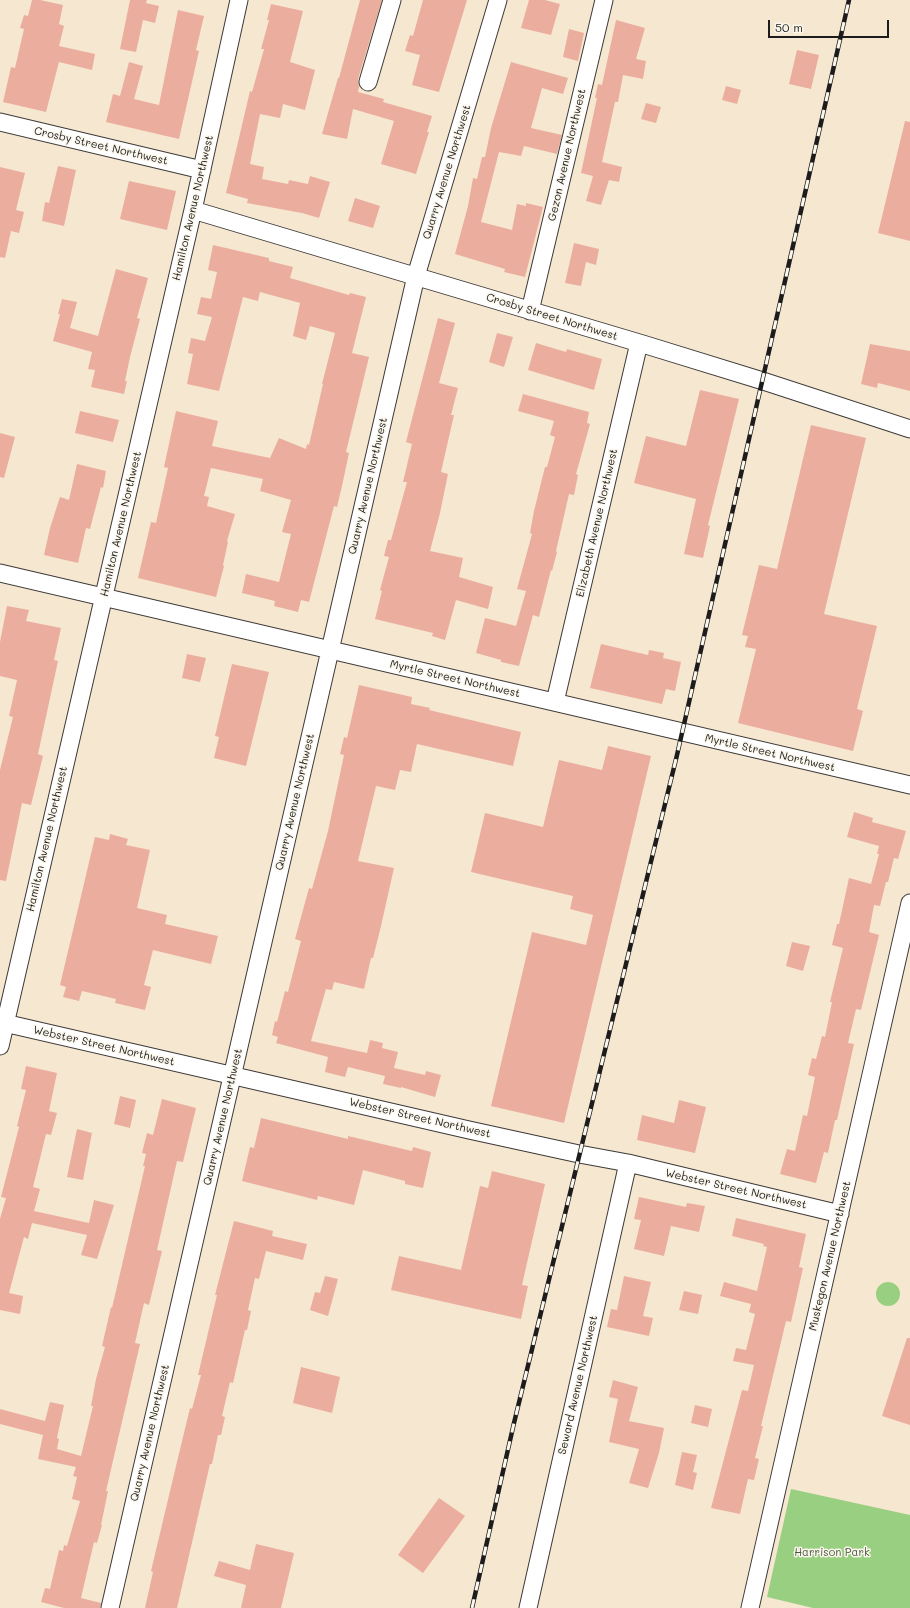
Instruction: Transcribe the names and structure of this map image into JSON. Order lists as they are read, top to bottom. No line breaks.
{"streets":{"street":["Crosby Street Northwest","Gezon Avenue Northwest","Quarry Avenue Northwest","Hamilton Avenue Northwest","Elizabeth Avenue Northwest","Myrtle Street Northwest","Webster Street Northwest","Muskegon Avenue Northwest","Seward Avenue Northwest"]},"crossings":[["Crosby Street Northwest","Gezon Avenue Northwest"],["Crosby Street Northwest","Quarry Avenue Northwest"],["Crosby Street Northwest","Hamilton Avenue Northwest"],["Crosby Street Northwest","Elizabeth Avenue Northwest"],["Quarry Avenue Northwest","Myrtle Street Northwest"],["Quarry Avenue Northwest","Webster Street Northwest"],["Hamilton Avenue Northwest","Myrtle Street Northwest"],["Hamilton Avenue Northwest","Webster Street Northwest"],["Elizabeth Avenue Northwest","Myrtle Street Northwest"],["Webster Street Northwest","Muskegon Avenue Northwest"],["Webster Street Northwest","Seward Avenue Northwest"]],"parks":["Harrison Park"],"scale_bar":"50 m"}
